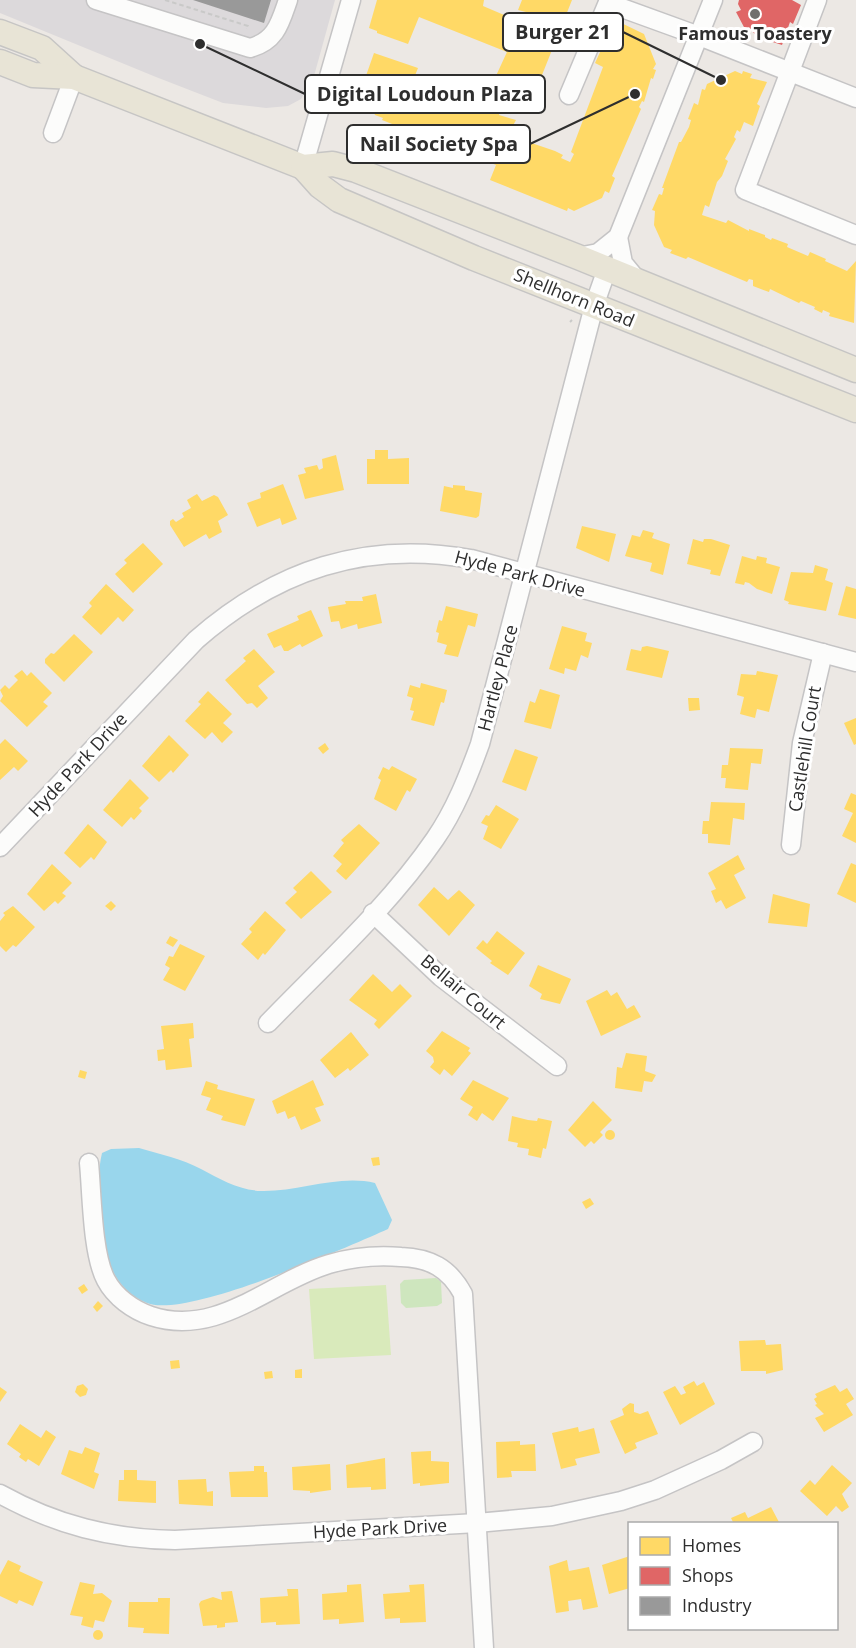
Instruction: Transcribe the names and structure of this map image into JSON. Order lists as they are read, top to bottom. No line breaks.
{"streets":{"main road":["Shellhorn Road"],"street":["Hyde Park Drive","Hartley Place","Castlehill Court","Bellair Court"]},"crossings":[["Shellhorn Road","Hartley Place"],["Hyde Park Drive","Hartley Place"],["Hyde Park Drive","Castlehill Court"],["Hartley Place","Bellair Court"]],"places":["Famous Toastery","Digital Loudoun Plaza","Burger 21","Nail Society Spa"],"legend":["Homes","Shops","Industry"]}
